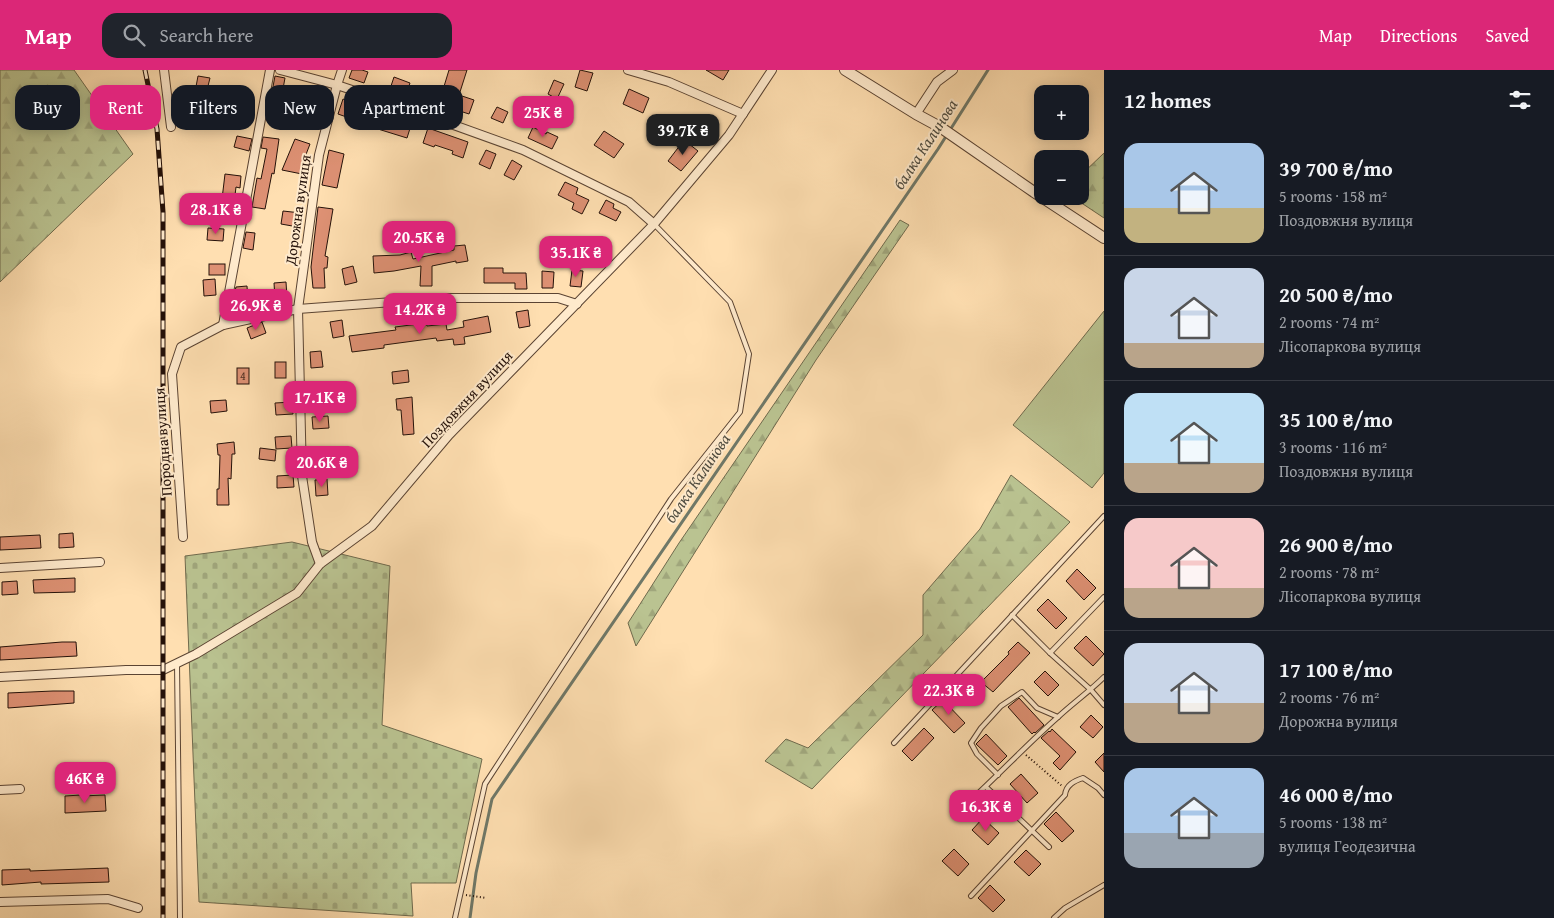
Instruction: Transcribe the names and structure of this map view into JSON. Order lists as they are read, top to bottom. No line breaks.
{"streets":{"street":["Дорожна вулиця","Поздовжня вулиця","Породна вулиця"]},"crossings":[["Дорожна вулиця","Поздовжня вулиця"]],"water":["балка Калинова"],"house_numbers":["4"],"page":{"header":"Map","search":"Search here","nav":["Map","Directions","Saved"],"heading":"12 homes","map_buttons":["+","−"],"chip":["Buy","Rent","Filters","New","Apartment"],"price":["25K ₴","39.7K ₴","28.1K ₴","20.5K ₴","35.1K ₴","26.9K ₴","14.2K ₴","17.1K ₴","20.6K ₴","22.3K ₴","46K ₴","16.3K ₴"],"list":[{"name":"39 700 ₴/mo","note":"5 rooms · 158 m² · Поздовжня вулиця"},{"name":"20 500 ₴/mo","note":"2 rooms · 74 m² · Лісопаркова вулиця"},{"name":"35 100 ₴/mo","note":"3 rooms · 116 m² · Поздовжня вулиця"},{"name":"26 900 ₴/mo","note":"2 rooms · 78 m² · Лісопаркова вулиця"},{"name":"17 100 ₴/mo","note":"2 rooms · 76 m² · Дорожна вулиця"},{"name":"46 000 ₴/mo","note":"5 rooms · 138 m² · вулиця Геодезична"}]}}
